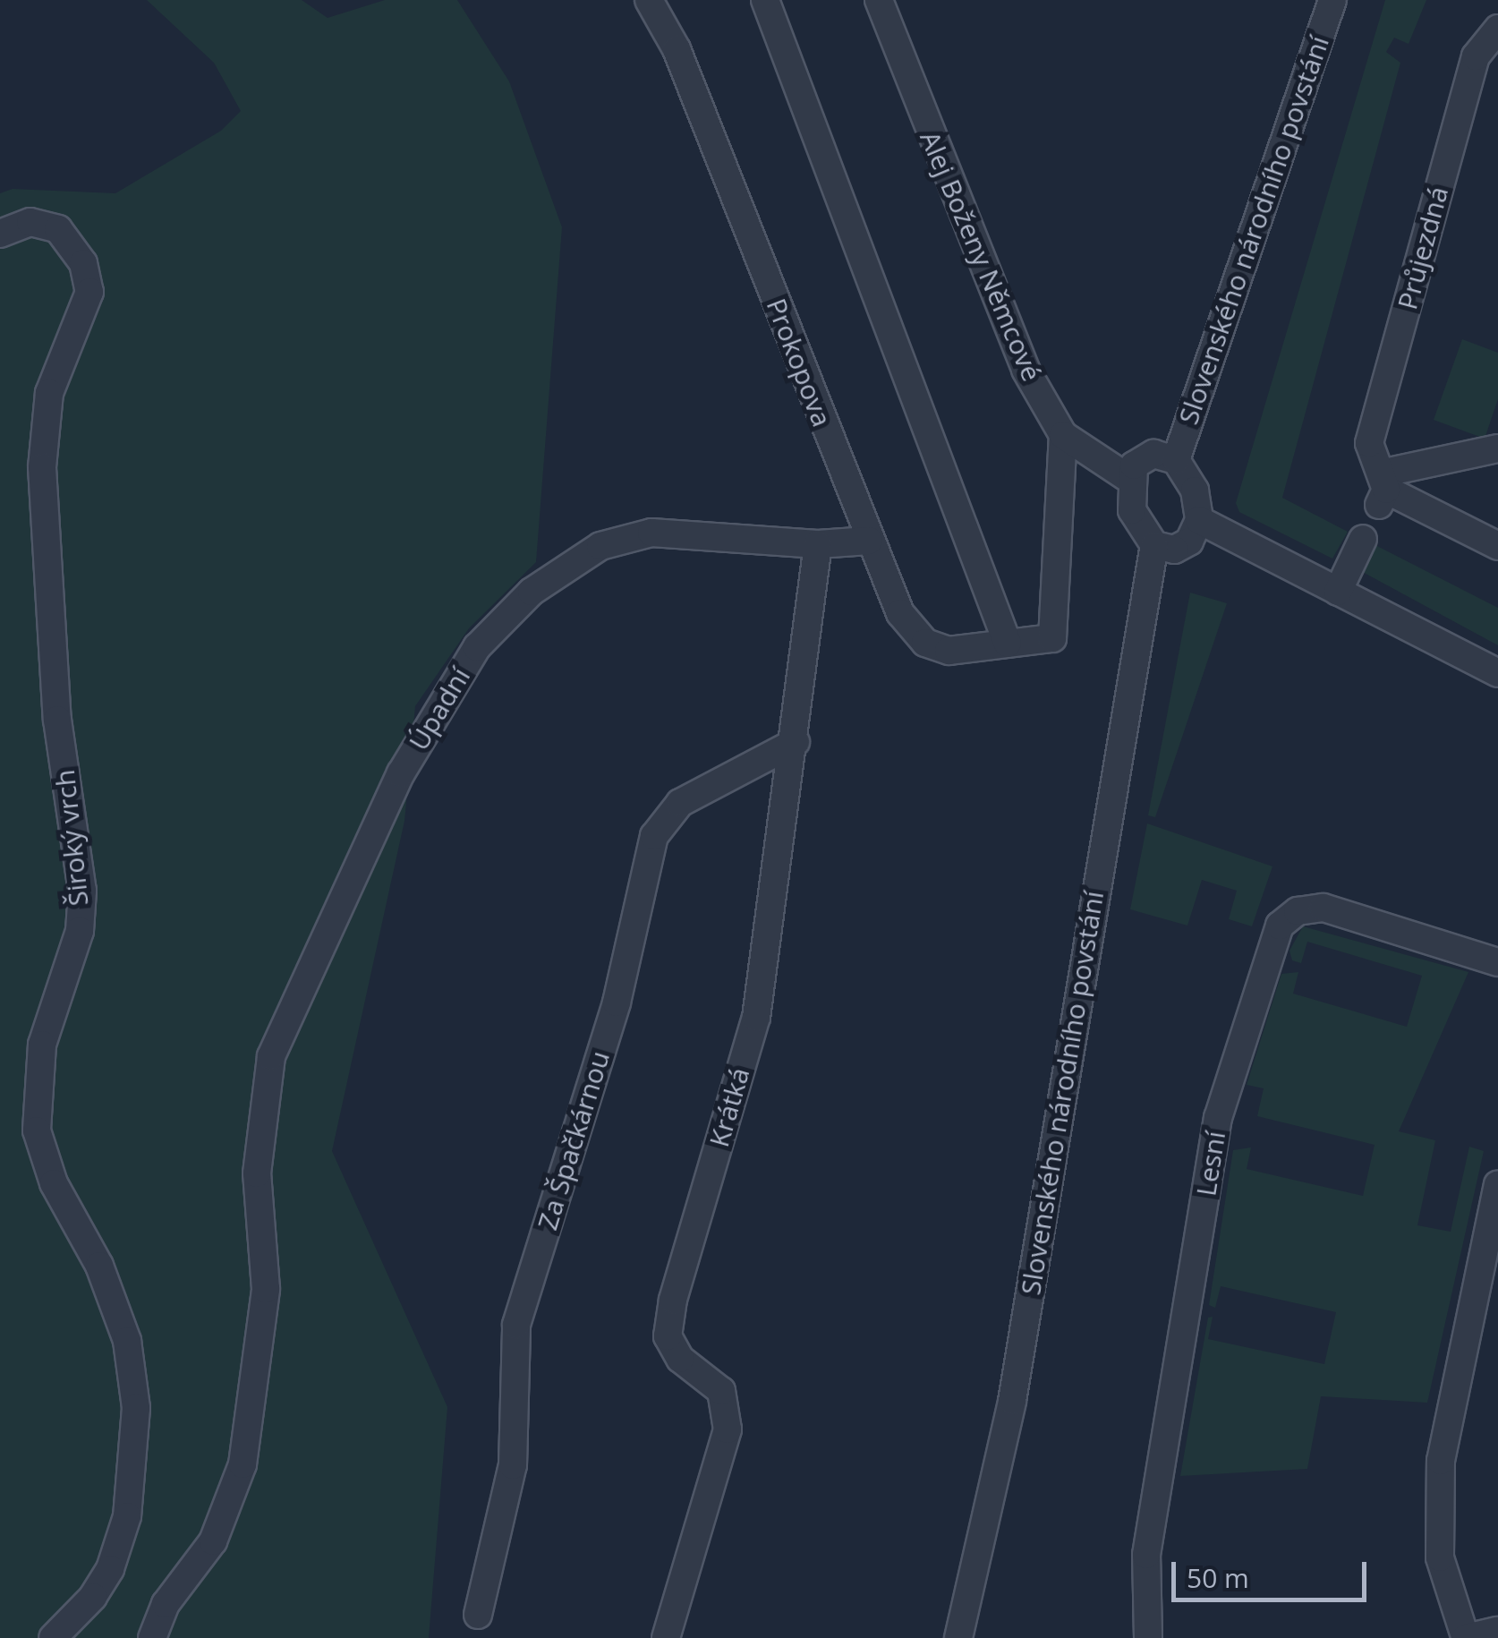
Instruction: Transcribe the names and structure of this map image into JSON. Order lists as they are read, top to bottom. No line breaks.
{"streets":{"street":["Slovenského národního povstání","Průjezdná","Alej Boženy Němcové","Prokopova","Úpadní","Široký vrch","Krátká","Za Špačkárnou","Lesní"]},"crossings":[["Slovenského národního povstání","Alej Boženy Němcové"],["Alej Boženy Němcové","Prokopova"],["Prokopova","Úpadní"],["Úpadní","Krátká"],["Krátká","Za Špačkárnou"]],"scale_bar":"50 m"}
